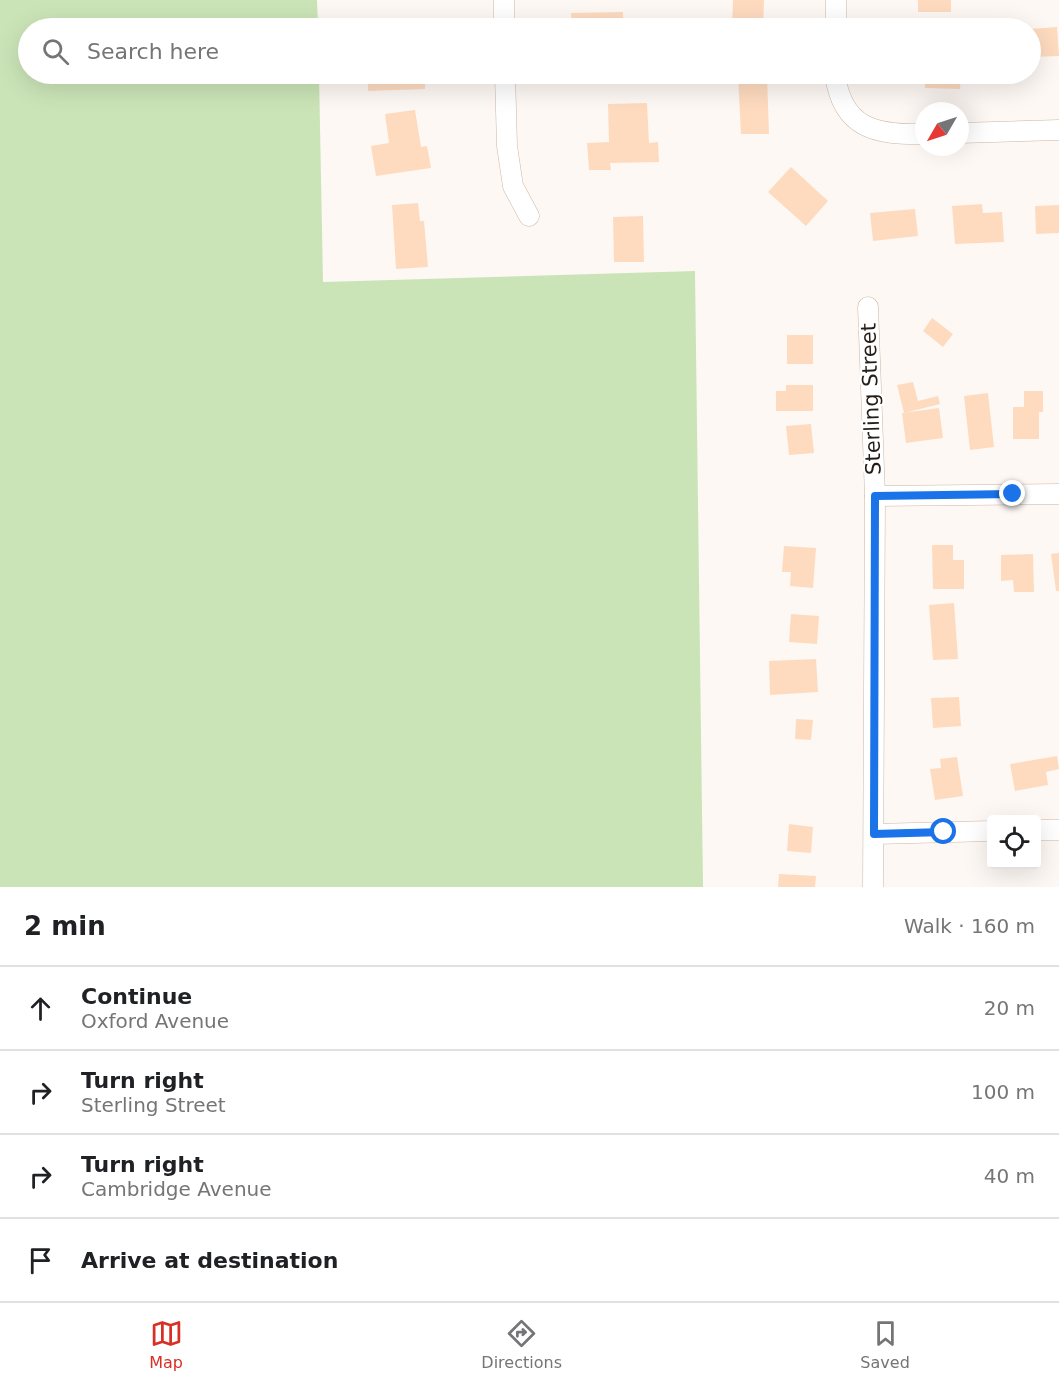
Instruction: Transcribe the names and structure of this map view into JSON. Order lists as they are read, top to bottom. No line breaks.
{"streets":{"street":["Sterling Street"]},"north":"bottom left","page":{"search":"Search here","heading":["2 min","Walk · 160 m"],"list":[["Continue","Oxford Avenue","20 m"],["Turn right","Sterling Street","100 m"],["Turn right","Cambridge Avenue","40 m"],"Arrive at destination"],"nav":["Map","Directions","Saved"]}}
